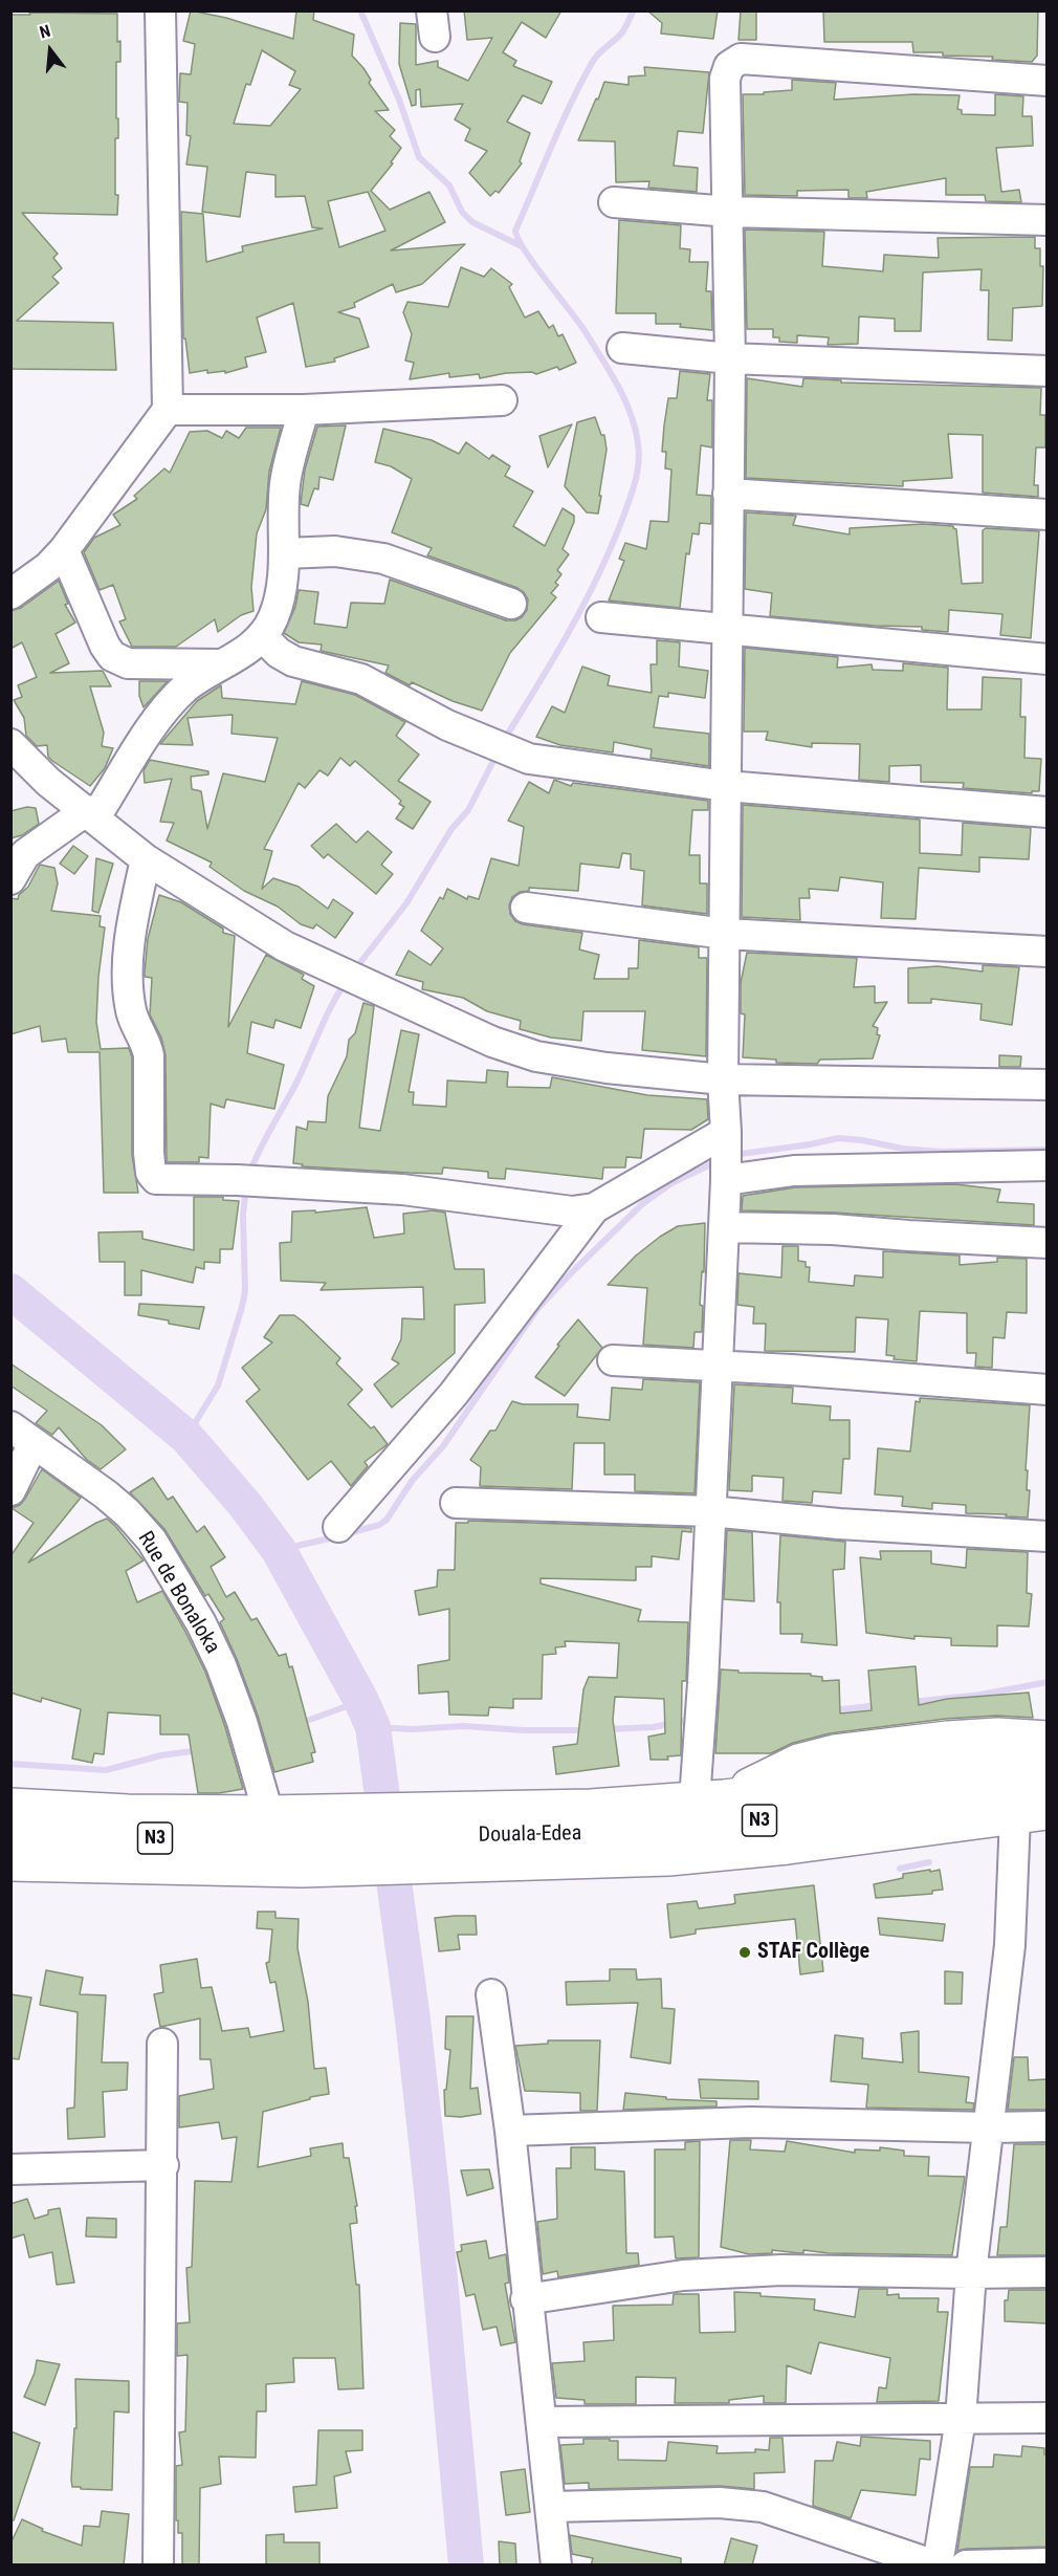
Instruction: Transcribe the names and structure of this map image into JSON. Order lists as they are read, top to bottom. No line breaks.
{"streets":{"main road":["N3","Douala-Edea"],"street":["Rue de Bonaloka"]},"crossings":[["Rue de Bonaloka","Douala-Edea"]],"places":["STAF Collège"],"north":"top"}
